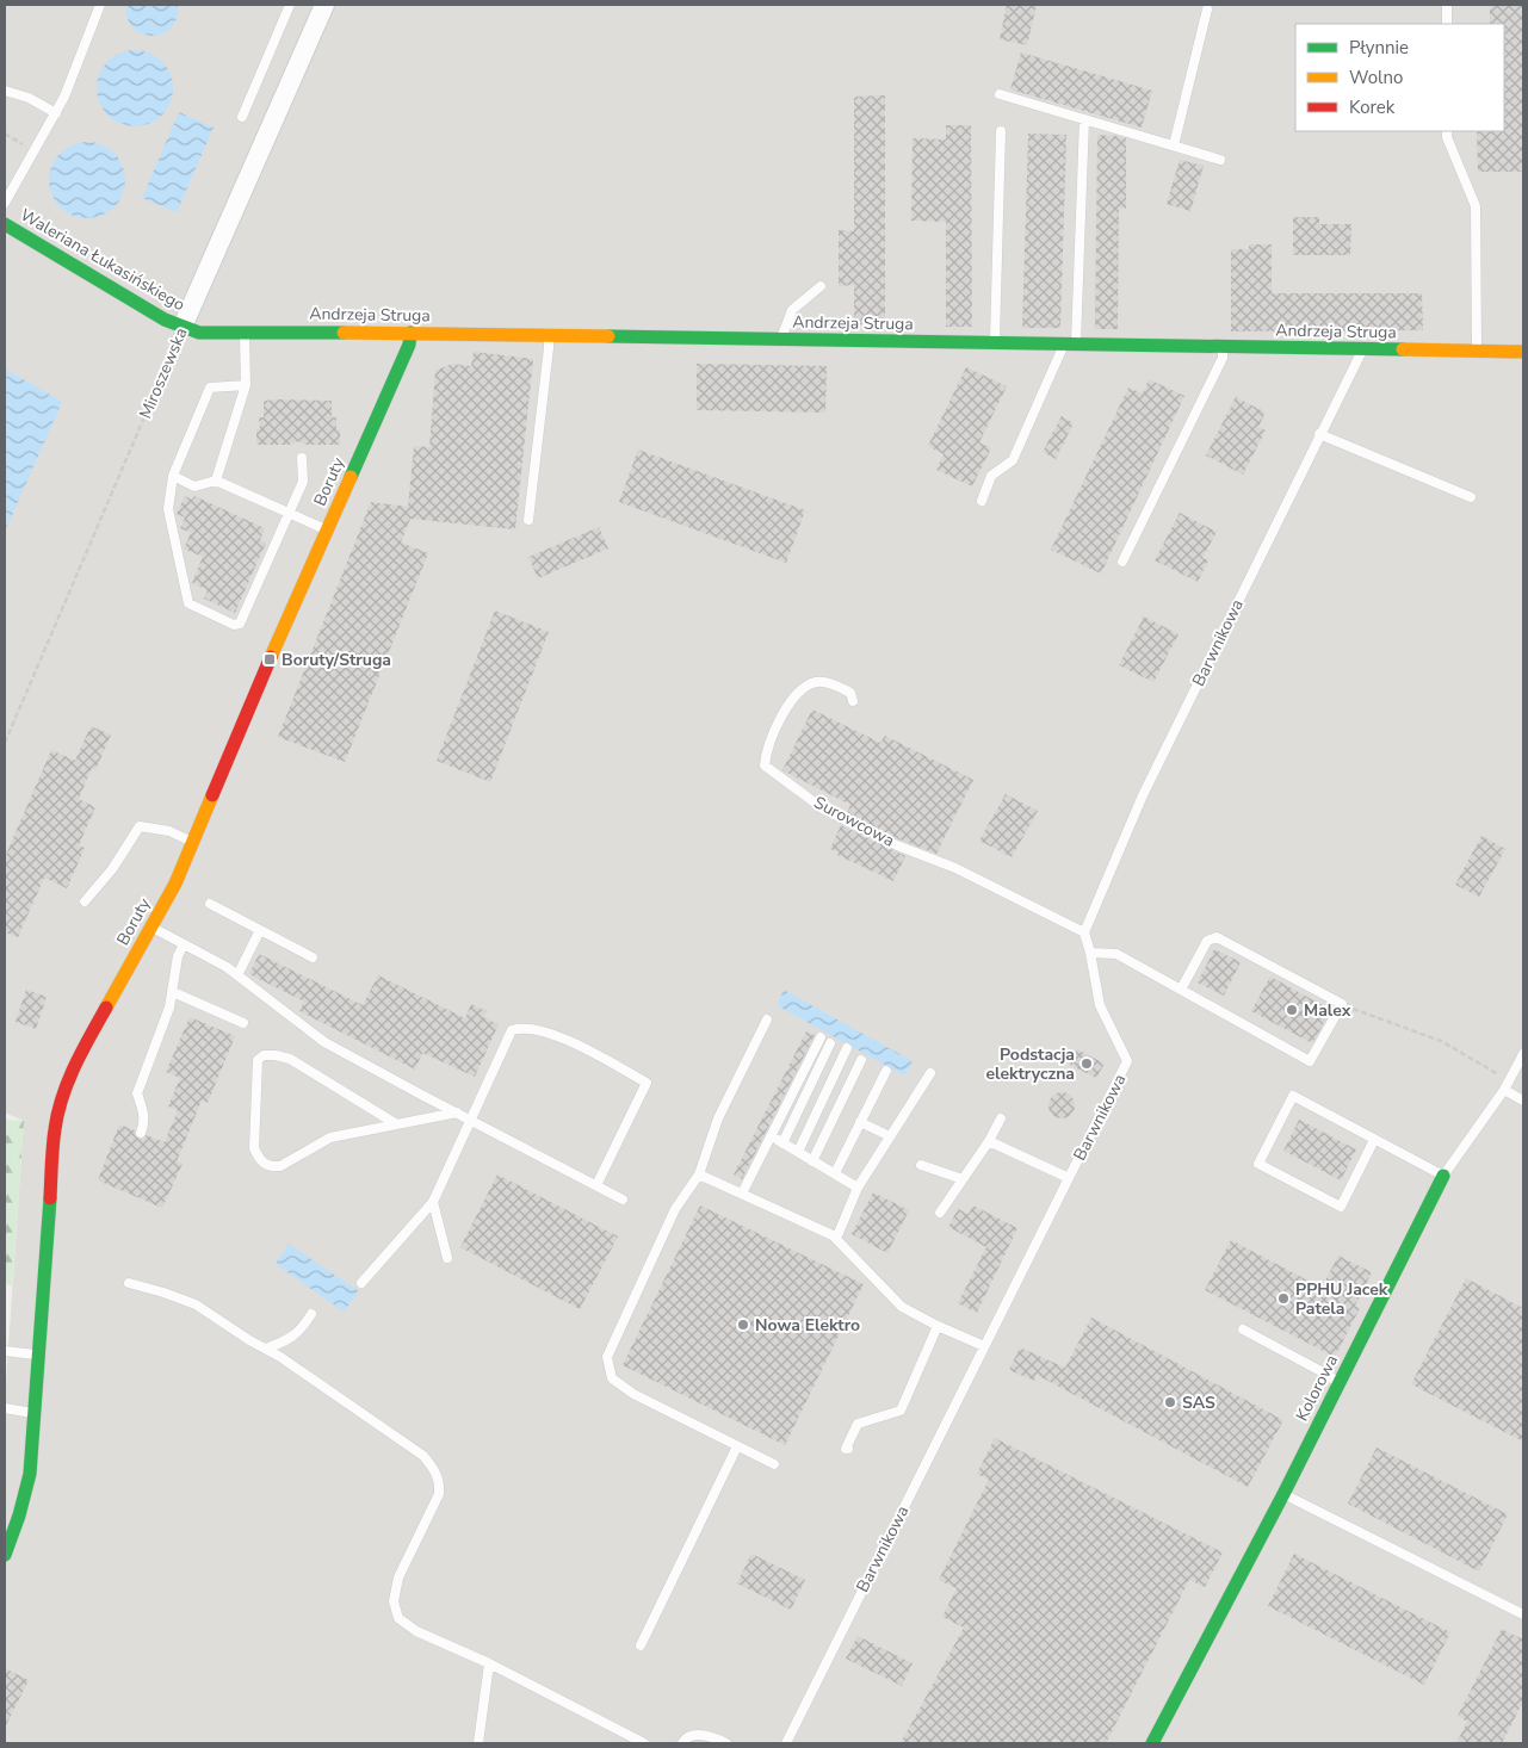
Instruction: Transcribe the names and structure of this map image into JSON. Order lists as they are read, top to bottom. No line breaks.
{"streets":{"street":["Waleriana Łukasińskiego","Andrzeja Struga","Miroszewska","Boruty","Kolorowa"],"lane":["Barwnikowa","Surowcowa"]},"crossings":[["Waleriana Łukasińskiego","Andrzeja Struga"],["Waleriana Łukasińskiego","Miroszewska"],["Andrzeja Struga","Miroszewska"],["Andrzeja Struga","Boruty"],["Andrzeja Struga","Barwnikowa"],["Barwnikowa","Surowcowa"]],"places":{"transit":["Boruty/Struga"],"other":["Malex","Podstacja elektryczna","PPHU Jacek Patela","Nowa Elektro","SAS"]},"legend":["Płynnie","Wolno","Korek"]}
